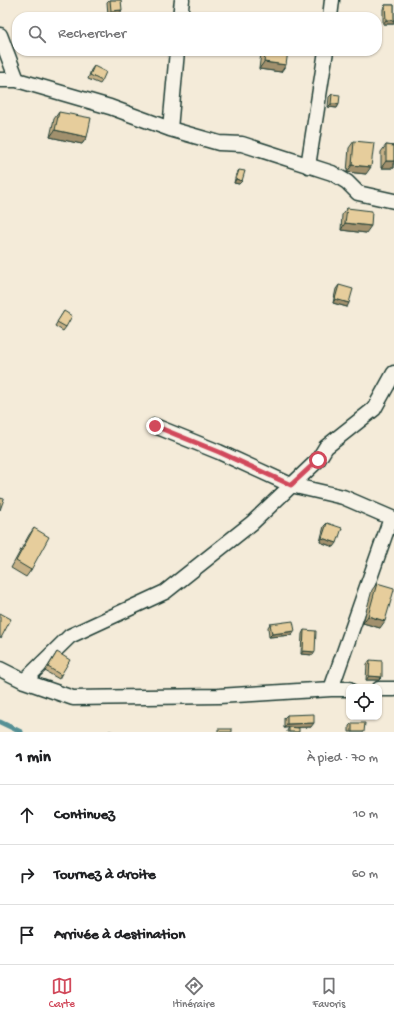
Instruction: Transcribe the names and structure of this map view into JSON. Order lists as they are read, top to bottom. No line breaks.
{"page":{"search":"Rechercher","heading":["1 min","À pied · 70 m"],"list":[["Continuez","10 m"],["Tournez à droite","60 m"],"Arrivée à destination"],"nav":["Carte","Itinéraire","Favoris"]}}
